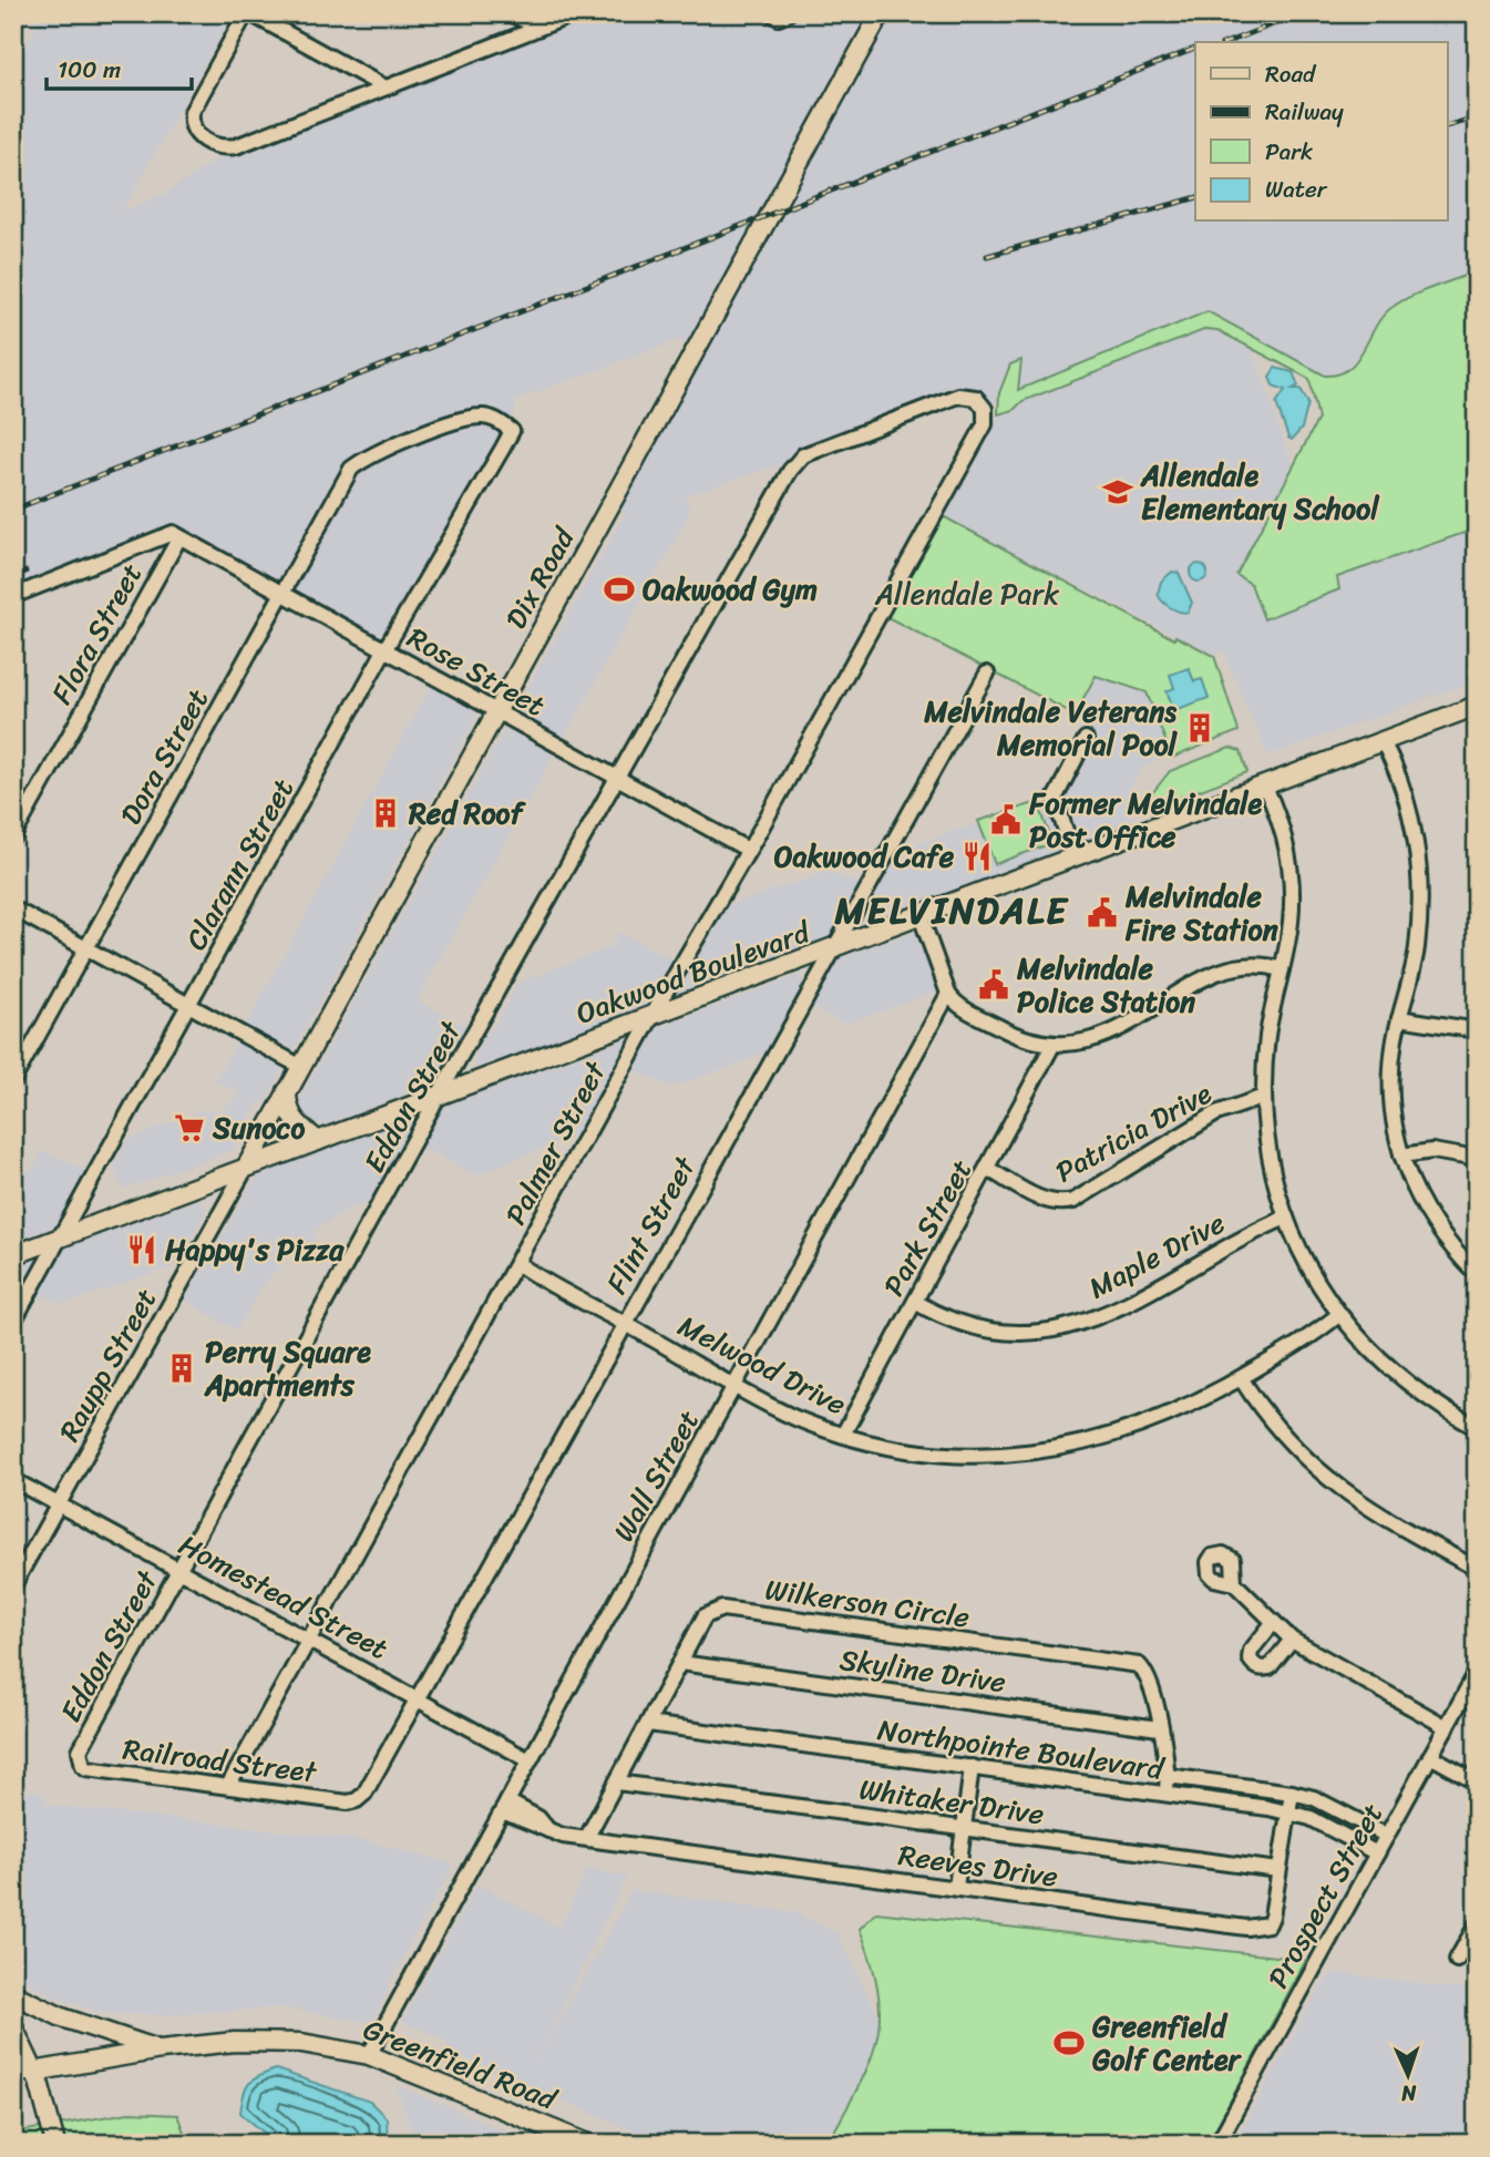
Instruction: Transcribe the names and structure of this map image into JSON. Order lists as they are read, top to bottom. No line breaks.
{"streets":{"main road":["Dix Road","Oakwood Boulevard","Greenfield Road"],"street":["Flora Street","Rose Street","Dora Street","Clarann Street","Eddon Street","Patricia Drive","Palmer Street","Flint Street","Park Street","Maple Drive","Raupp Street","Melwood Drive","Wall Street","Homestead Street","Wilkerson Circle","Skyline Drive","Northpointe Boulevard","Railroad Street","Whitaker Drive","Reeves Drive","Prospect Street"]},"crossings":[["Dix Road","Rose Street"],["Dix Road","Oakwood Boulevard"],["Dix Road","Raupp Street"],["Flora Street","Rose Street"],["Rose Street","Dora Street"],["Rose Street","Clarann Street"],["Rose Street","Eddon Street"],["Rose Street","Palmer Street"],["Dora Street","Clarann Street"],["Clarann Street","Oakwood Boulevard"],["Oakwood Boulevard","Eddon Street"],["Oakwood Boulevard","Palmer Street"],["Oakwood Boulevard","Flint Street"],["Oakwood Boulevard","Raupp Street"],["Eddon Street","Palmer Street"],["Eddon Street","Homestead Street"],["Eddon Street","Railroad Street"],["Patricia Drive","Park Street"],["Palmer Street","Melwood Drive"],["Palmer Street","Homestead Street"],["Palmer Street","Railroad Street"],["Flint Street","Melwood Drive"],["Flint Street","Homestead Street"],["Flint Street","Railroad Street"],["Park Street","Maple Drive"],["Park Street","Melwood Drive"],["Raupp Street","Homestead Street"],["Melwood Drive","Wall Street"],["Wall Street","Homestead Street"],["Wall Street","Reeves Drive"],["Wall Street","Greenfield Road"],["Wilkerson Circle","Skyline Drive"],["Wilkerson Circle","Northpointe Boulevard"],["Wilkerson Circle","Whitaker Drive"],["Wilkerson Circle","Reeves Drive"],["Northpointe Boulevard","Reeves Drive"],["Northpointe Boulevard","Prospect Street"],["Whitaker Drive","Reeves Drive"]],"districts":["MELVINDALE"],"parks":["Allendale Park"],"places":{"school or university":["Allendale Elementary School"],"sports":["Oakwood Gym","Greenfield Golf Center"],"building":["Melvindale Veterans Memorial Pool","Red Roof","Perry Square Apartments"],"public building":["Former Melvindale Post Office","Melvindale Fire Station","Melvindale Police Station"],"restaurant":["Oakwood Cafe","Happy's Pizza"],"supermarket":["Sunoco"]},"legend":["Road","Railway","Park","Water"],"scale_bar":"100 m","north":"bottom"}
